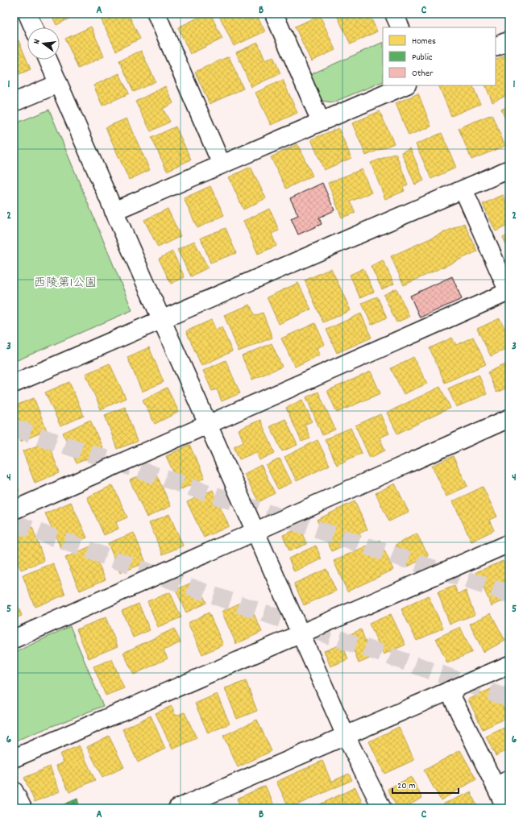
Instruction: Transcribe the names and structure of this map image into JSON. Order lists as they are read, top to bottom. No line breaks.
{"parks":["西陵第1公園"],"legend":["Homes","Public","Other"],"scale_bar":"20 m","north":"left","grid":{"columns":["A","B","C"],"rows":["1","2","3","4","5","6"]}}
